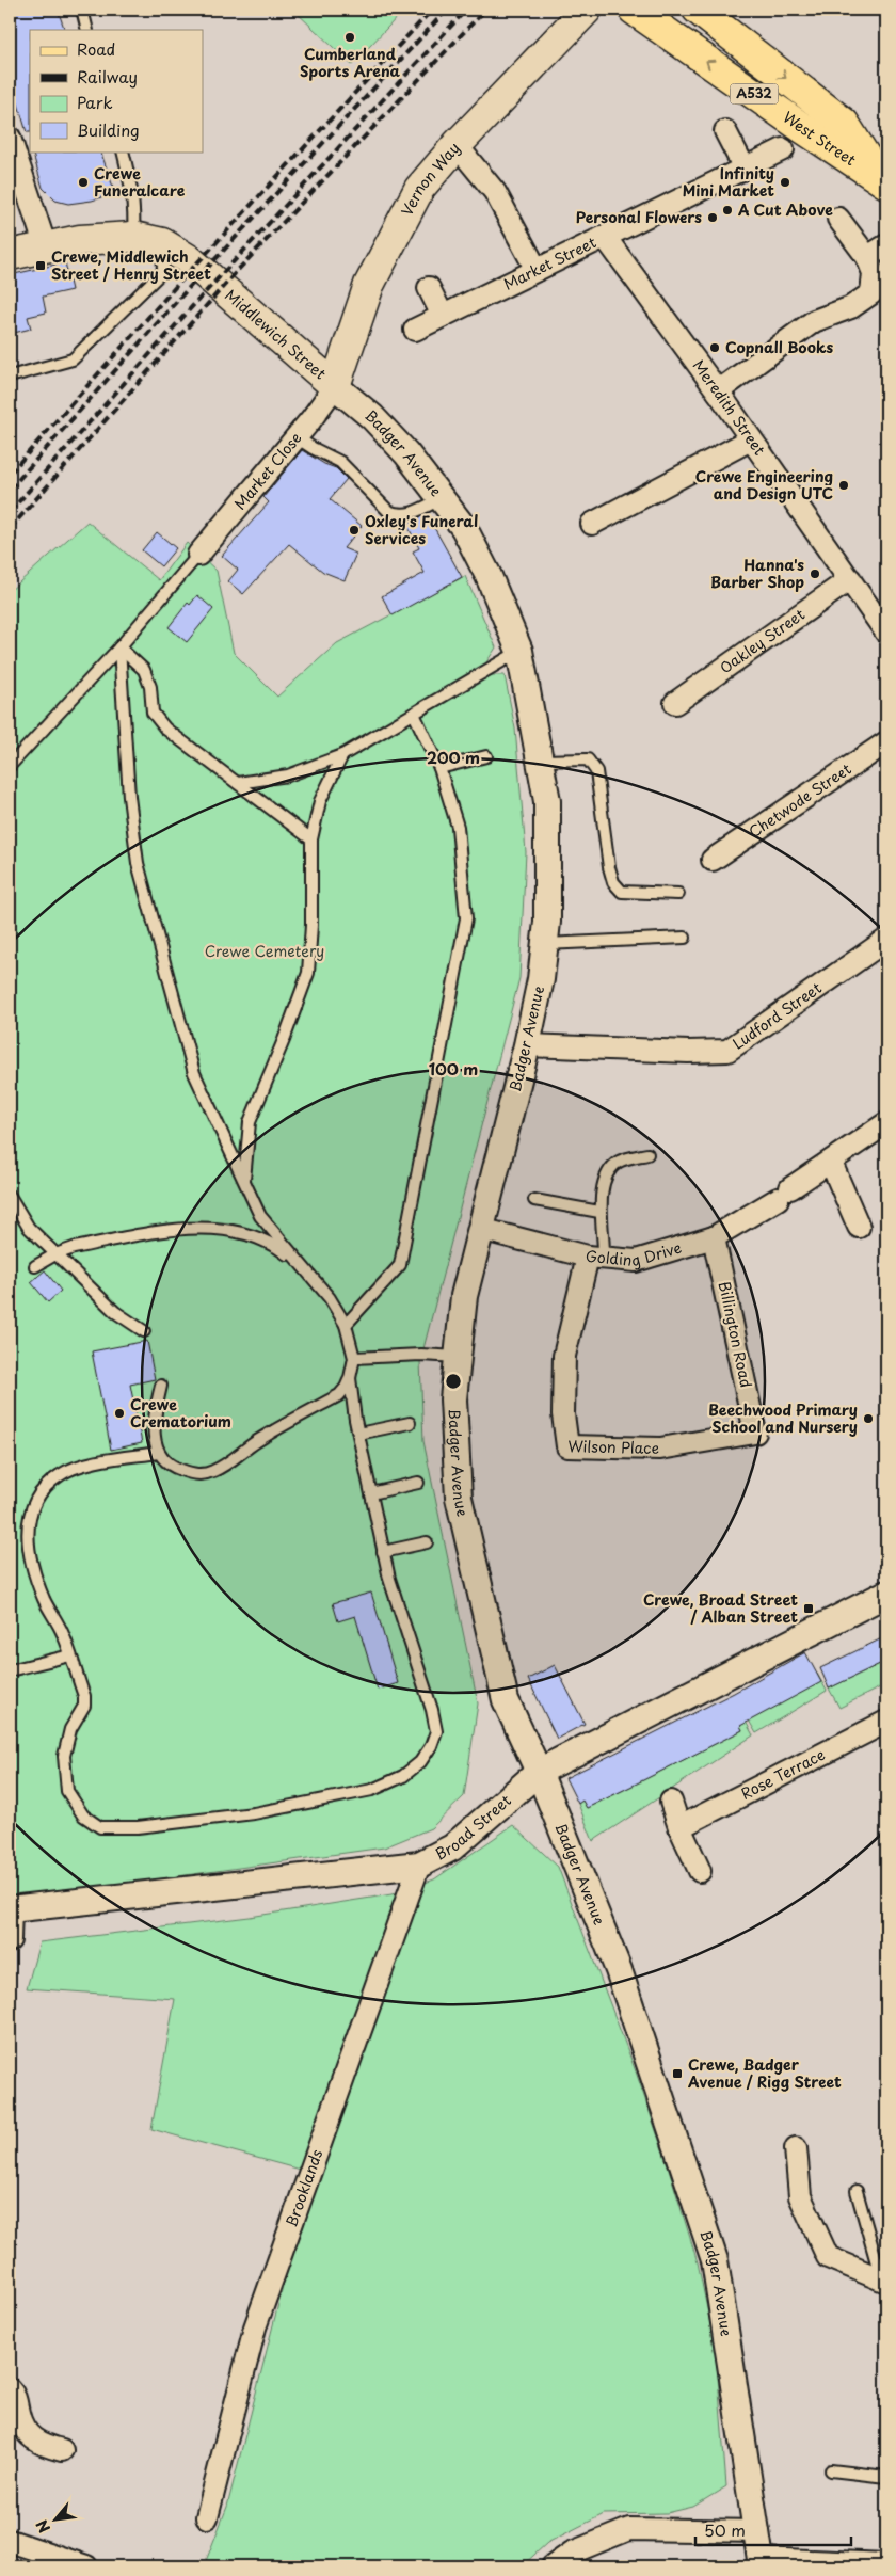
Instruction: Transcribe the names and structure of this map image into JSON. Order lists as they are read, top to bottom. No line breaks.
{"streets":{"main road":["A532","West Street","Vernon Way","Middlewich Street"],"street":["Market Street","Meredith Street","Badger Avenue","Market Close","Oakley Street","Chetwode Street","Ludford Street","Golding Drive","Billington Road","Wilson Place","Rose Terrace","Broad Street","Brooklands"]},"crossings":[["Vernon Way","Middlewich Street"],["Vernon Way","Badger Avenue"],["Vernon Way","Market Close"],["Market Street","Meredith Street"],["Middlewich Street","Badger Avenue"],["Middlewich Street","Market Close"],["Meredith Street","Oakley Street"],["Badger Avenue","Market Close"],["Badger Avenue","Ludford Street"],["Badger Avenue","Golding Drive"],["Badger Avenue","Broad Street"],["Golding Drive","Billington Road"],["Golding Drive","Wilson Place"],["Billington Road","Wilson Place"],["Broad Street","Brooklands"]],"parks":["Crewe Cemetery"],"places":{"other":["Cumberland Sports Arena","Crewe Funeralcare","Infinity Mini Market","A Cut Above","Personal Flowers","Copnall Books","Crewe Engineering and Design UTC","Oxley's Funeral Services","Hanna's Barber Shop","Crewe Crematorium","Beechwood Primary School and Nursery"],"transit":["Crewe, Middlewich Street / Henry Street","Crewe, Broad Street / Alban Street","Crewe, Badger Avenue / Rigg Street"]},"legend":["Road","Railway","Park","Building"],"scale_bar":"50 m","north":"bottom left","rings":["200 m","100 m"]}
